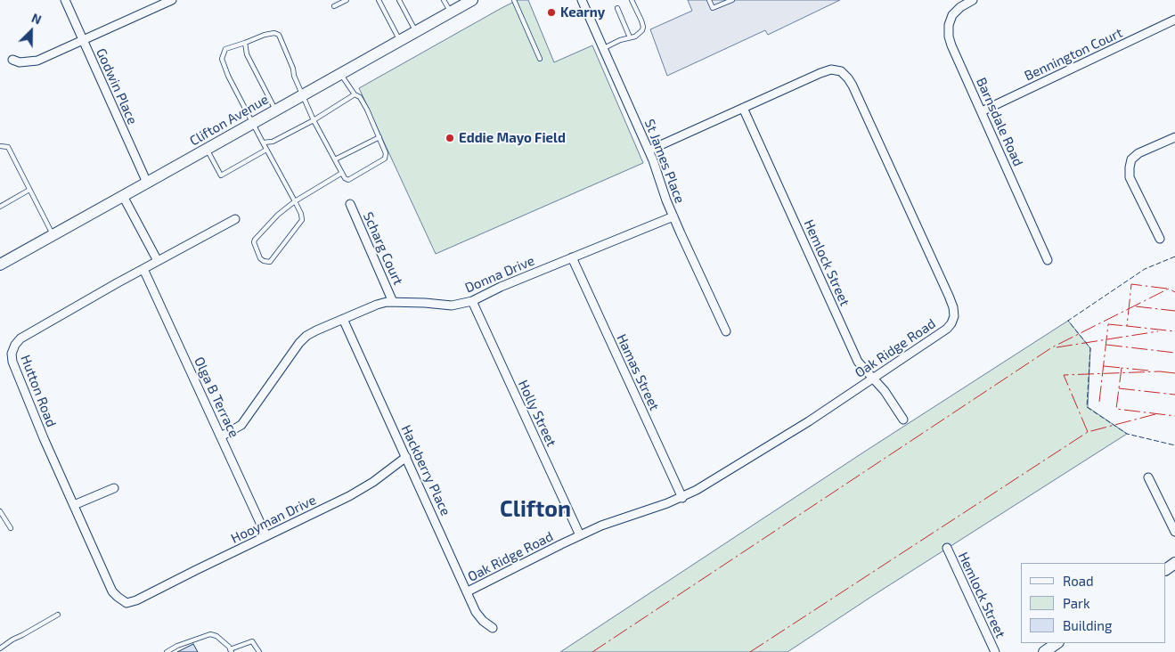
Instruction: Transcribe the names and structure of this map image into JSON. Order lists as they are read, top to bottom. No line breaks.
{"streets":{"main road":["Clifton Avenue"],"street":["Bennington Court","Godwin Place","Barnsdale Road","St James Place","Scharg Court","Hemlock Street","Donna Drive","Oak Ridge Road","Hamas Street","Hutton Road","Olga B Terrace","Holly Street","Hackberry Place","Hooyman Drive"]},"crossings":[["Bennington Court","Barnsdale Road"],["Godwin Place","Clifton Avenue"],["St James Place","Donna Drive"],["St James Place","Oak Ridge Road"],["Scharg Court","Donna Drive"],["Hemlock Street","Oak Ridge Road"],["Donna Drive","Hamas Street"],["Donna Drive","Olga B Terrace"],["Donna Drive","Holly Street"],["Donna Drive","Hackberry Place"],["Oak Ridge Road","Hamas Street"],["Oak Ridge Road","Holly Street"],["Oak Ridge Road","Hackberry Place"],["Hutton Road","Olga B Terrace"],["Hutton Road","Hooyman Drive"],["Olga B Terrace","Hooyman Drive"],["Hackberry Place","Hooyman Drive"]],"districts":["Clifton"],"places":["Kearny","Eddie Mayo Field"],"legend":["Road","Park","Building"],"north":"top right"}
